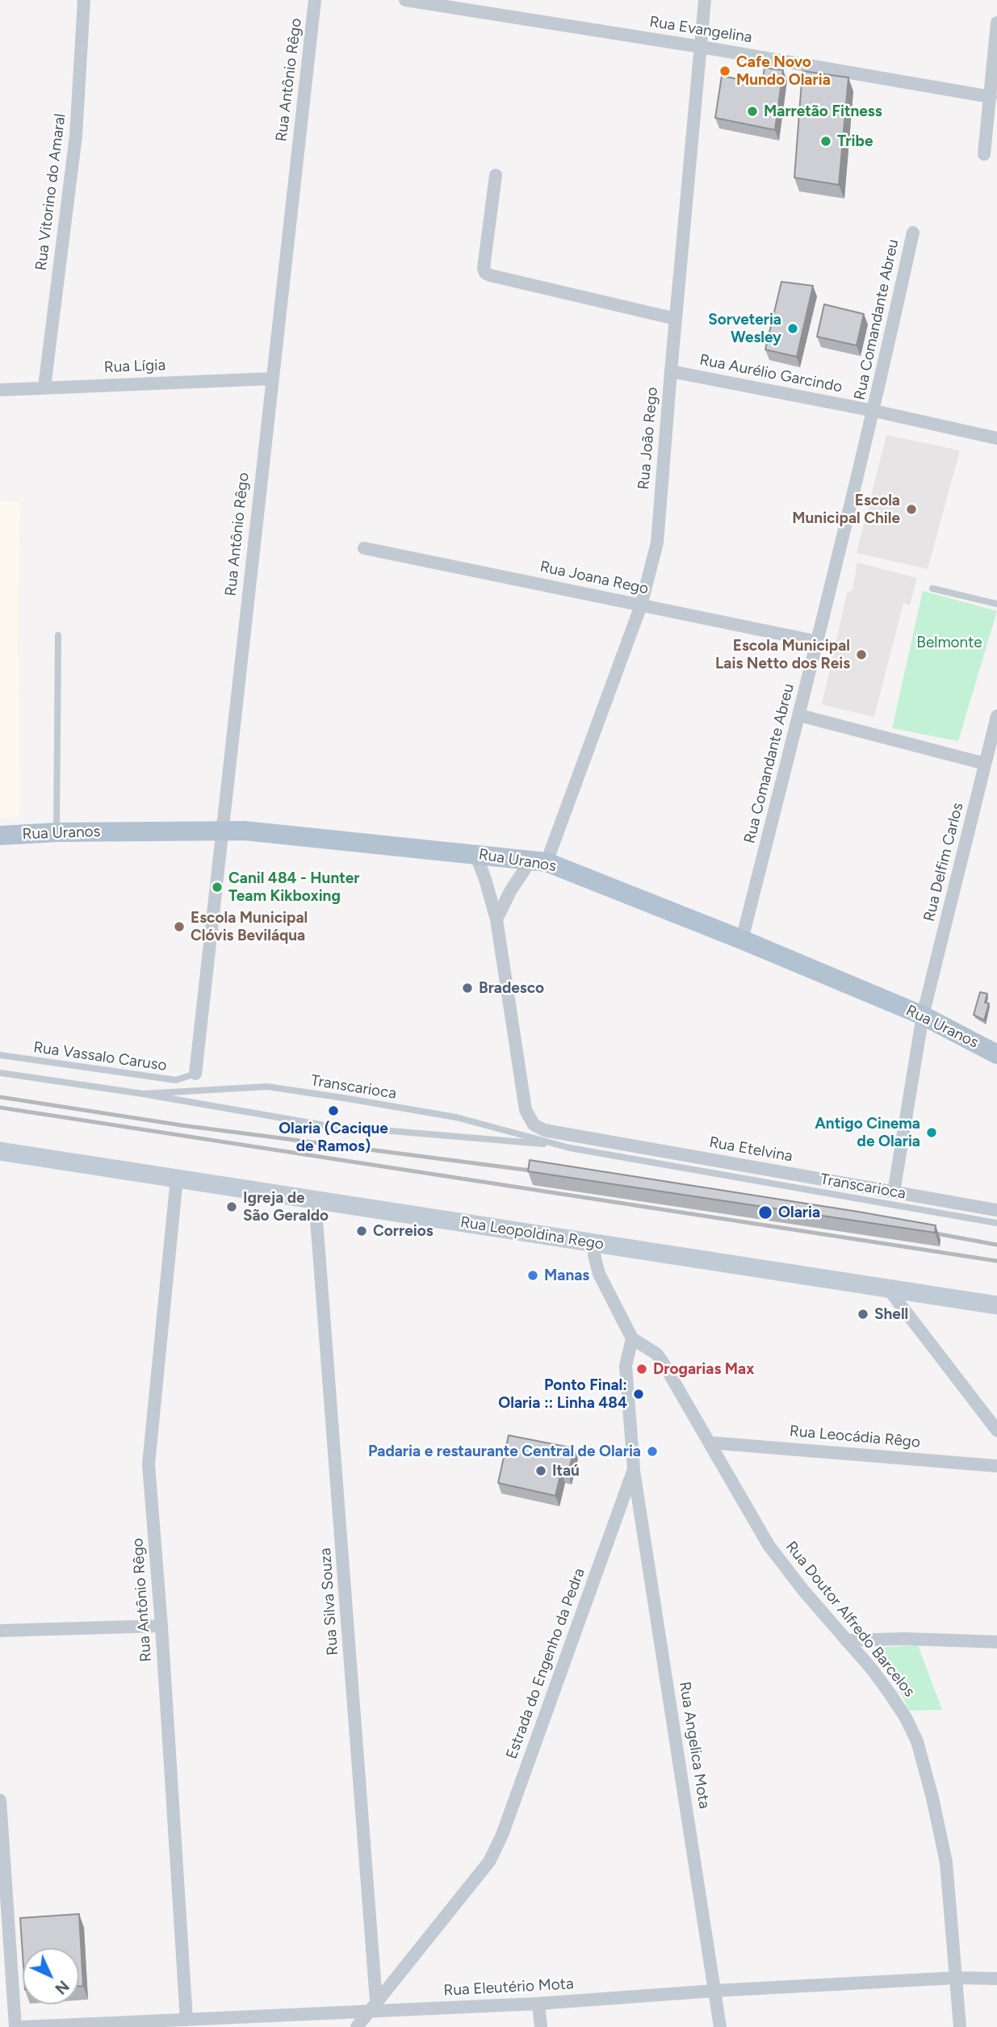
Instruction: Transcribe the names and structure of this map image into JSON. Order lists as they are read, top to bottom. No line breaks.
{"streets":{"main road":["Rua Uranos","Rua Leopoldina Rego"],"street":["Rua Evangelina","Rua Antônio Rêgo","Rua Vitorino do Amaral","Rua Comandante Abreu","Rua Lígia","Rua Aurélio Garcindo","Rua João Rego","Rua Joana Rego","Rua Delfim Carlos","Rua Etelvina","Rua Leocádia Rêgo","Rua Silva Souza","Rua Doutor Alfredo Barcelos","Estrada do Engenho da Pedra","Rua Angelica Mota","Rua Eleutério Mota"],"lane":["Rua Vassalo Caruso","Transcarioca"]},"crossings":[["Rua Evangelina","Rua João Rego"],["Rua Antônio Rêgo","Rua Lígia"],["Rua Antônio Rêgo","Rua Uranos"],["Rua Antônio Rêgo","Rua Vassalo Caruso"],["Rua Antônio Rêgo","Rua Leopoldina Rego"],["Rua Antônio Rêgo","Rua Eleutério Mota"],["Rua Vitorino do Amaral","Rua Lígia"],["Rua Comandante Abreu","Rua Aurélio Garcindo"],["Rua Comandante Abreu","Rua Joana Rego"],["Rua Comandante Abreu","Rua Uranos"],["Rua Aurélio Garcindo","Rua João Rego"],["Rua João Rego","Rua Joana Rego"],["Rua João Rego","Rua Uranos"],["Rua Uranos","Rua Delfim Carlos"],["Rua Delfim Carlos","Rua Etelvina"],["Rua Leopoldina Rego","Rua Silva Souza"],["Rua Leocádia Rêgo","Rua Doutor Alfredo Barcelos"],["Rua Silva Souza","Estrada do Engenho da Pedra"],["Rua Silva Souza","Rua Eleutério Mota"],["Rua Doutor Alfredo Barcelos","Estrada do Engenho da Pedra"],["Rua Doutor Alfredo Barcelos","Rua Eleutério Mota"],["Estrada do Engenho da Pedra","Rua Angelica Mota"],["Estrada do Engenho da Pedra","Rua Eleutério Mota"],["Rua Angelica Mota","Rua Eleutério Mota"]],"parks":["Belmonte"],"places":["Cafe Novo Mundo Olaria","Marretão Fitness","Tribe","Sorveteria Wesley","Escola Municipal Chile","Escola Municipal Lais Netto dos Reis","Canil 484 - Hunter Team Kikboxing","Escola Municipal Clóvis Beviláqua","Bradesco","Olaria (Cacique de Ramos)","Antigo Cinema de Olaria","Igreja de São Geraldo","Olaria","Correios","Manas","Shell","Drogarias Max","Ponto Final: Olaria :: Linha 484","Padaria e restaurante Central de Olaria","Itaú"],"north":"bottom right"}
